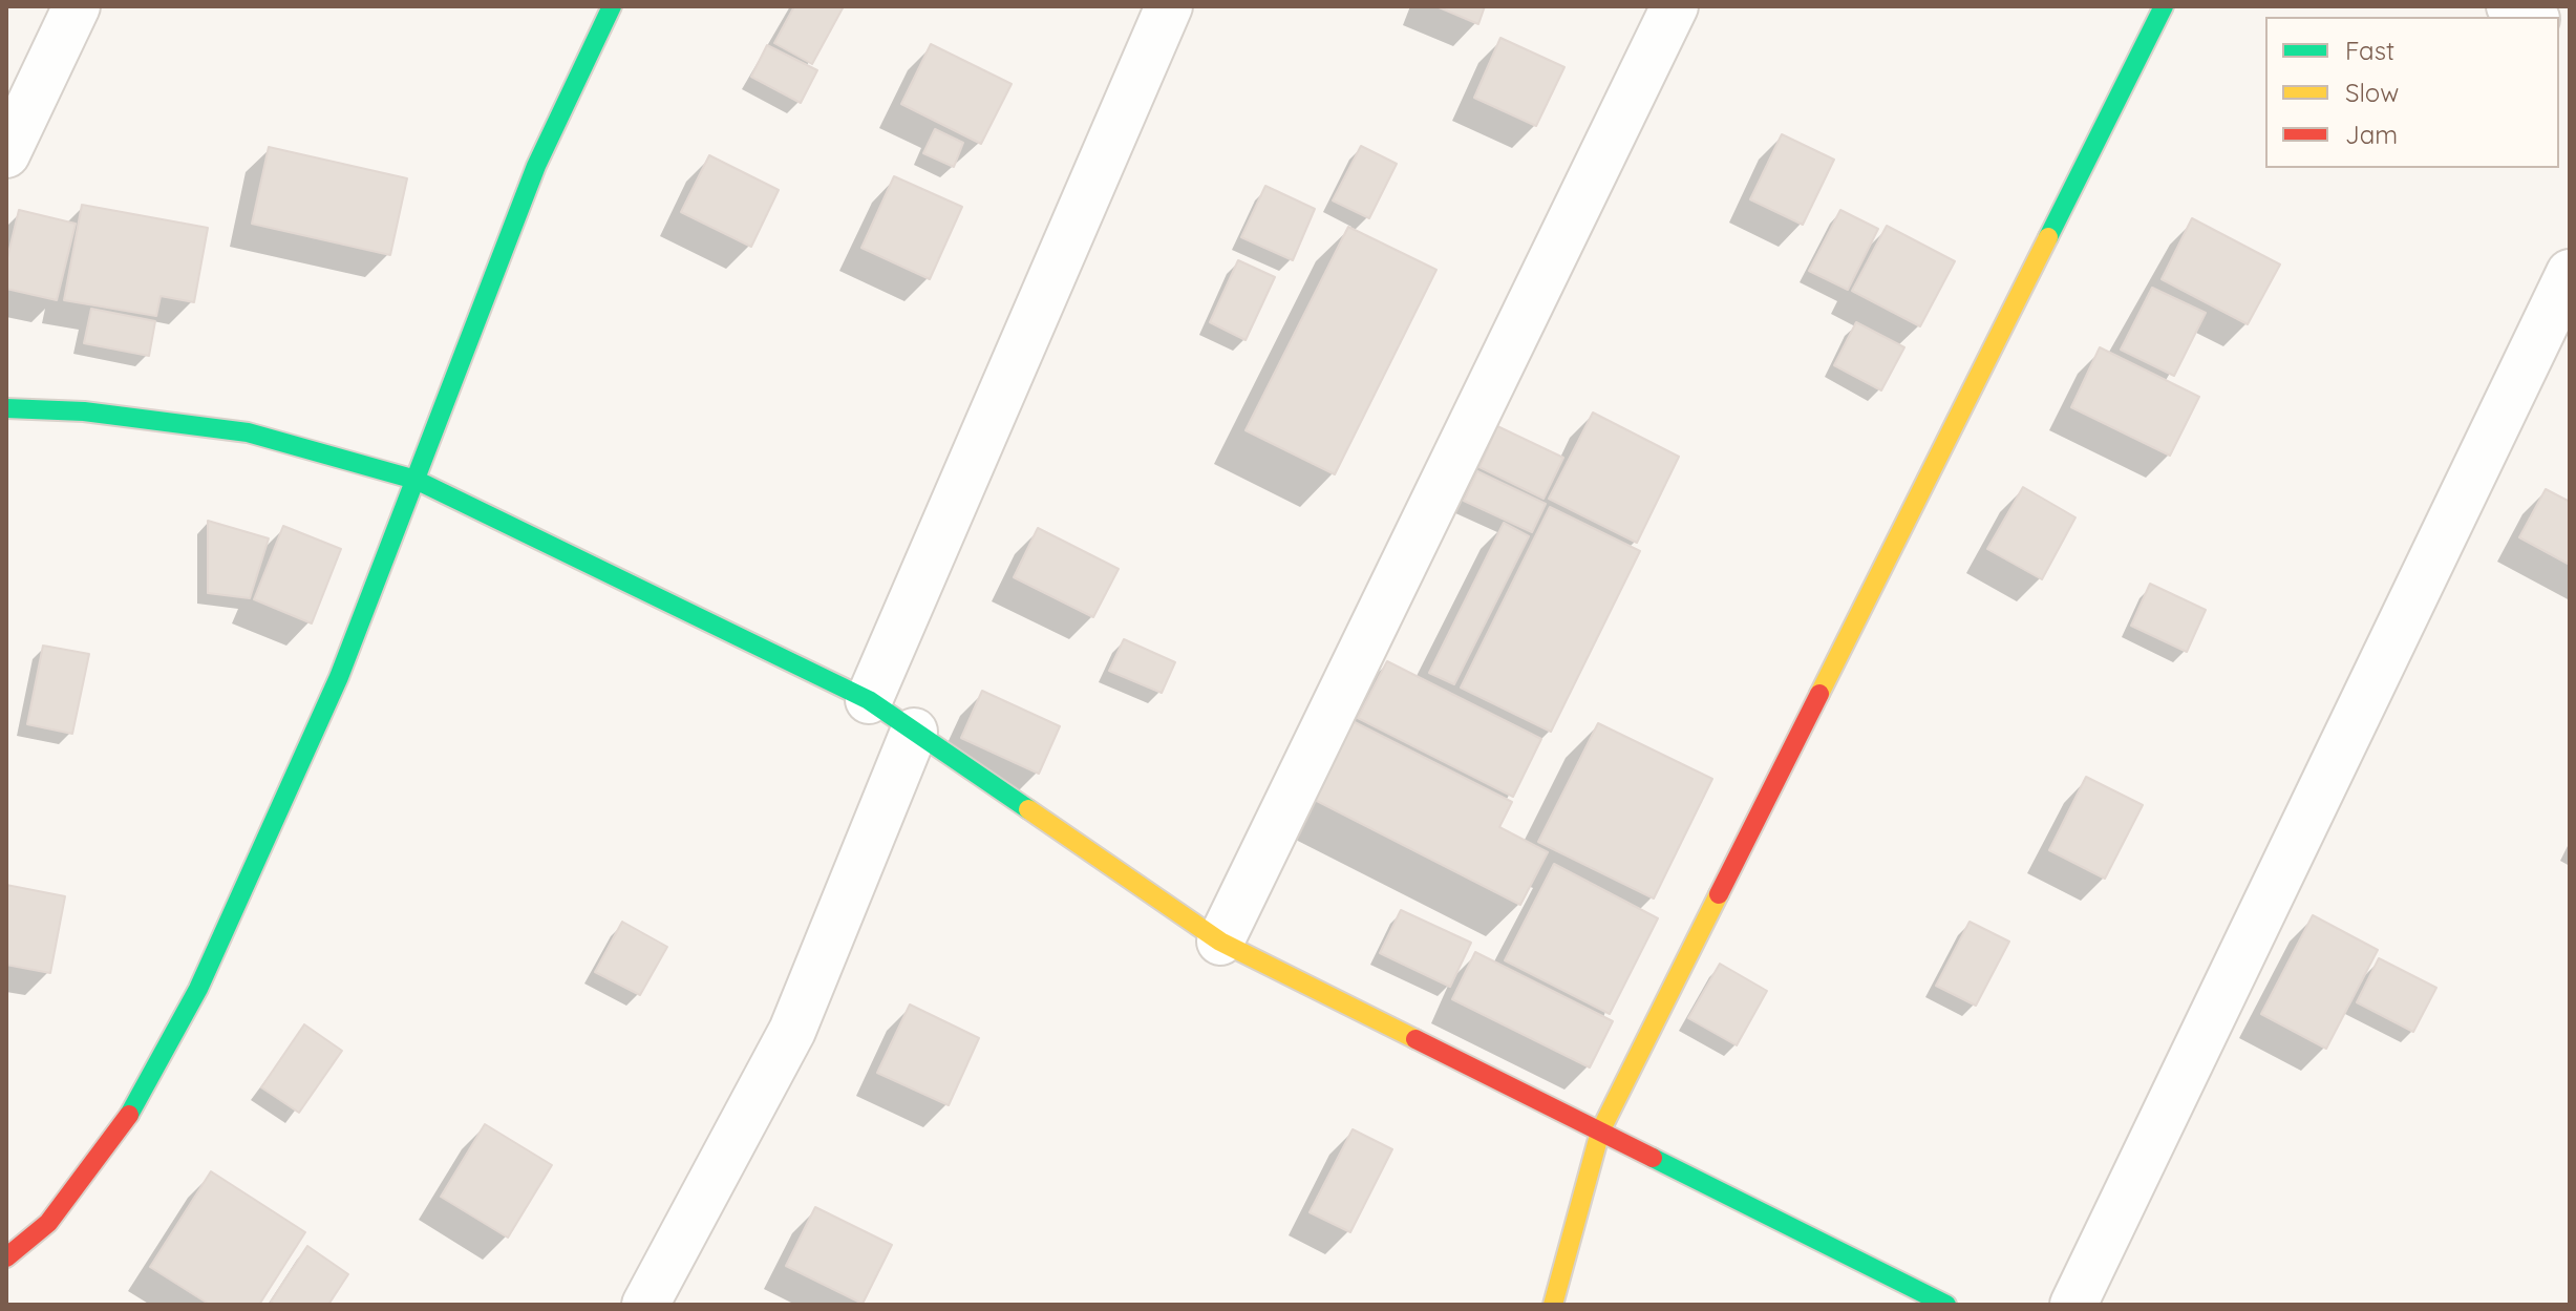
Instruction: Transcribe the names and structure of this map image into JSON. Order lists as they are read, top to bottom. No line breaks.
{"legend":["Fast","Slow","Jam"]}
